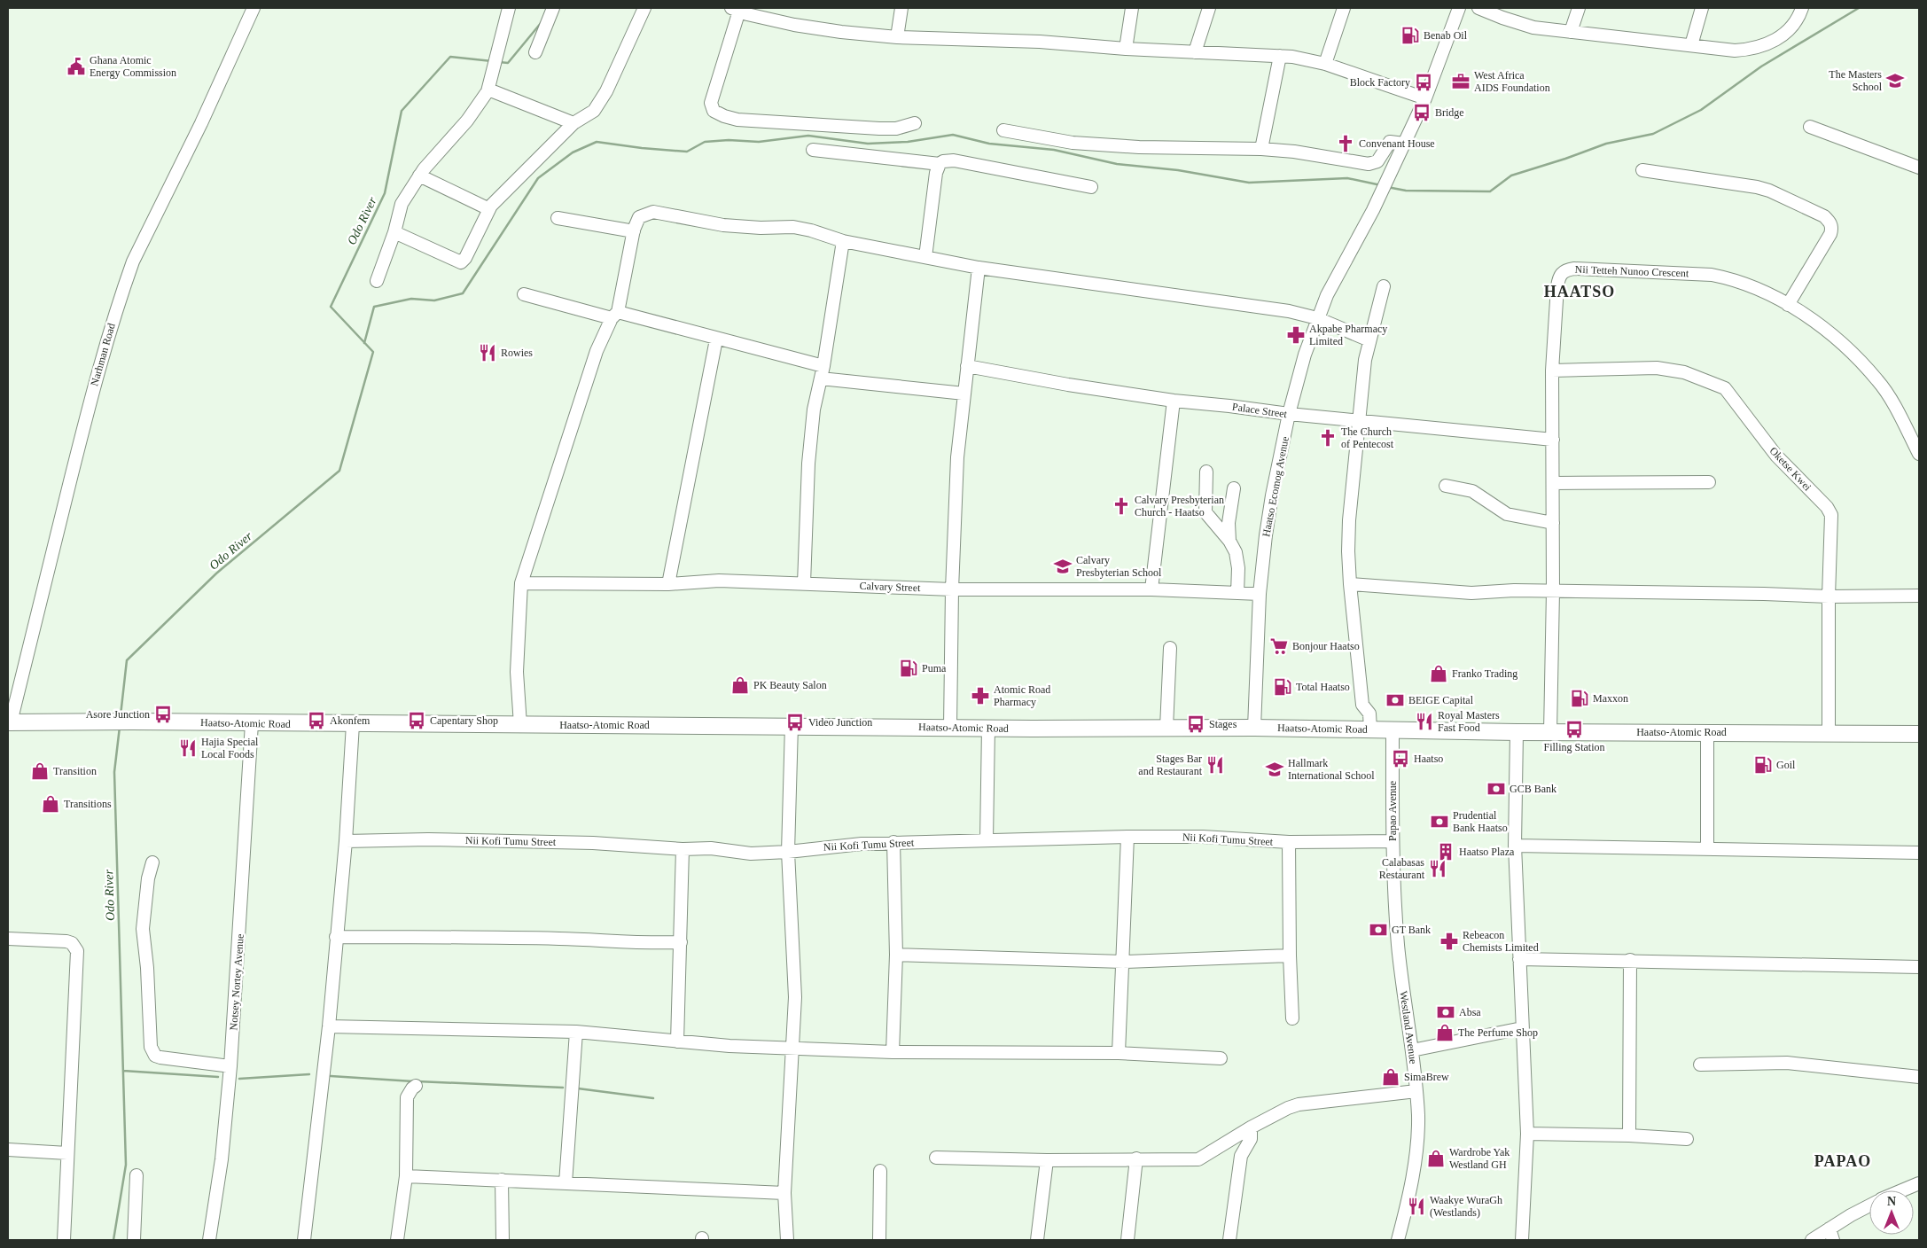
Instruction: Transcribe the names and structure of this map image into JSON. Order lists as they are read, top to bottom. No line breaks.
{"streets":{"main road":["Haatso-Atomic Road"],"street":["Nii Tetteh Nunoo Crescent","Narhman Road","Palace Street","Oketse Kwei","Haatso Ecomog Avenue","Calvary Street","Papao Avenue","Nii Kofi Tumu Street","Notsey Nortey Avenue","Westland Avenue"]},"crossings":[["Nii Tetteh Nunoo Crescent","Palace Street"],["Nii Tetteh Nunoo Crescent","Oketse Kwei"],["Nii Tetteh Nunoo Crescent","Haatso-Atomic Road"],["Narhman Road","Haatso-Atomic Road"],["Palace Street","Haatso Ecomog Avenue"],["Oketse Kwei","Haatso-Atomic Road"],["Haatso Ecomog Avenue","Calvary Street"],["Haatso Ecomog Avenue","Haatso-Atomic Road"],["Haatso-Atomic Road","Papao Avenue"],["Haatso-Atomic Road","Notsey Nortey Avenue"],["Papao Avenue","Nii Kofi Tumu Street"],["Papao Avenue","Westland Avenue"]],"districts":["HAATSO","PAPAO"],"water":["Odo River"],"places":{"fuel station":["Benab Oil","Puma","Total Haatso","Maxxon","Goil"],"public building":["Ghana Atomic Energy Commission"],"school or university":["The Masters School","Calvary Presbyterian School","Hallmark International School"],"office":["West Africa AIDS Foundation"],"bus stop":["Block Factory","Bridge","Asore Junction","Akonfem","Capentary Shop","Video Junction","Stages","Filling Station","Haatso"],"church":["Convenant House","The Church of Pentecost","Calvary Presbyterian Church - Haatso"],"pharmacy":["Akpabe Pharmacy Limited","Atomic Road Pharmacy","Rebeacon Chemists Limited"],"restaurant":["Rowies","Royal Masters Fast Food","Hajia Special Local Foods","Stages Bar and Restaurant","Calabasas Restaurant","Waakye WuraGh (Westlands)"],"supermarket":["Bonjour Haatso"],"shop":["Franko Trading","PK Beauty Salon","Transition","Transitions","The Perfume Shop","SimaBrew","Wardrobe Yak Westland GH"],"bank":["BEIGE Capital","GCB Bank","Prudential Bank Haatso","GT Bank","Absa"],"building":["Haatso Plaza"]},"north":"top"}
